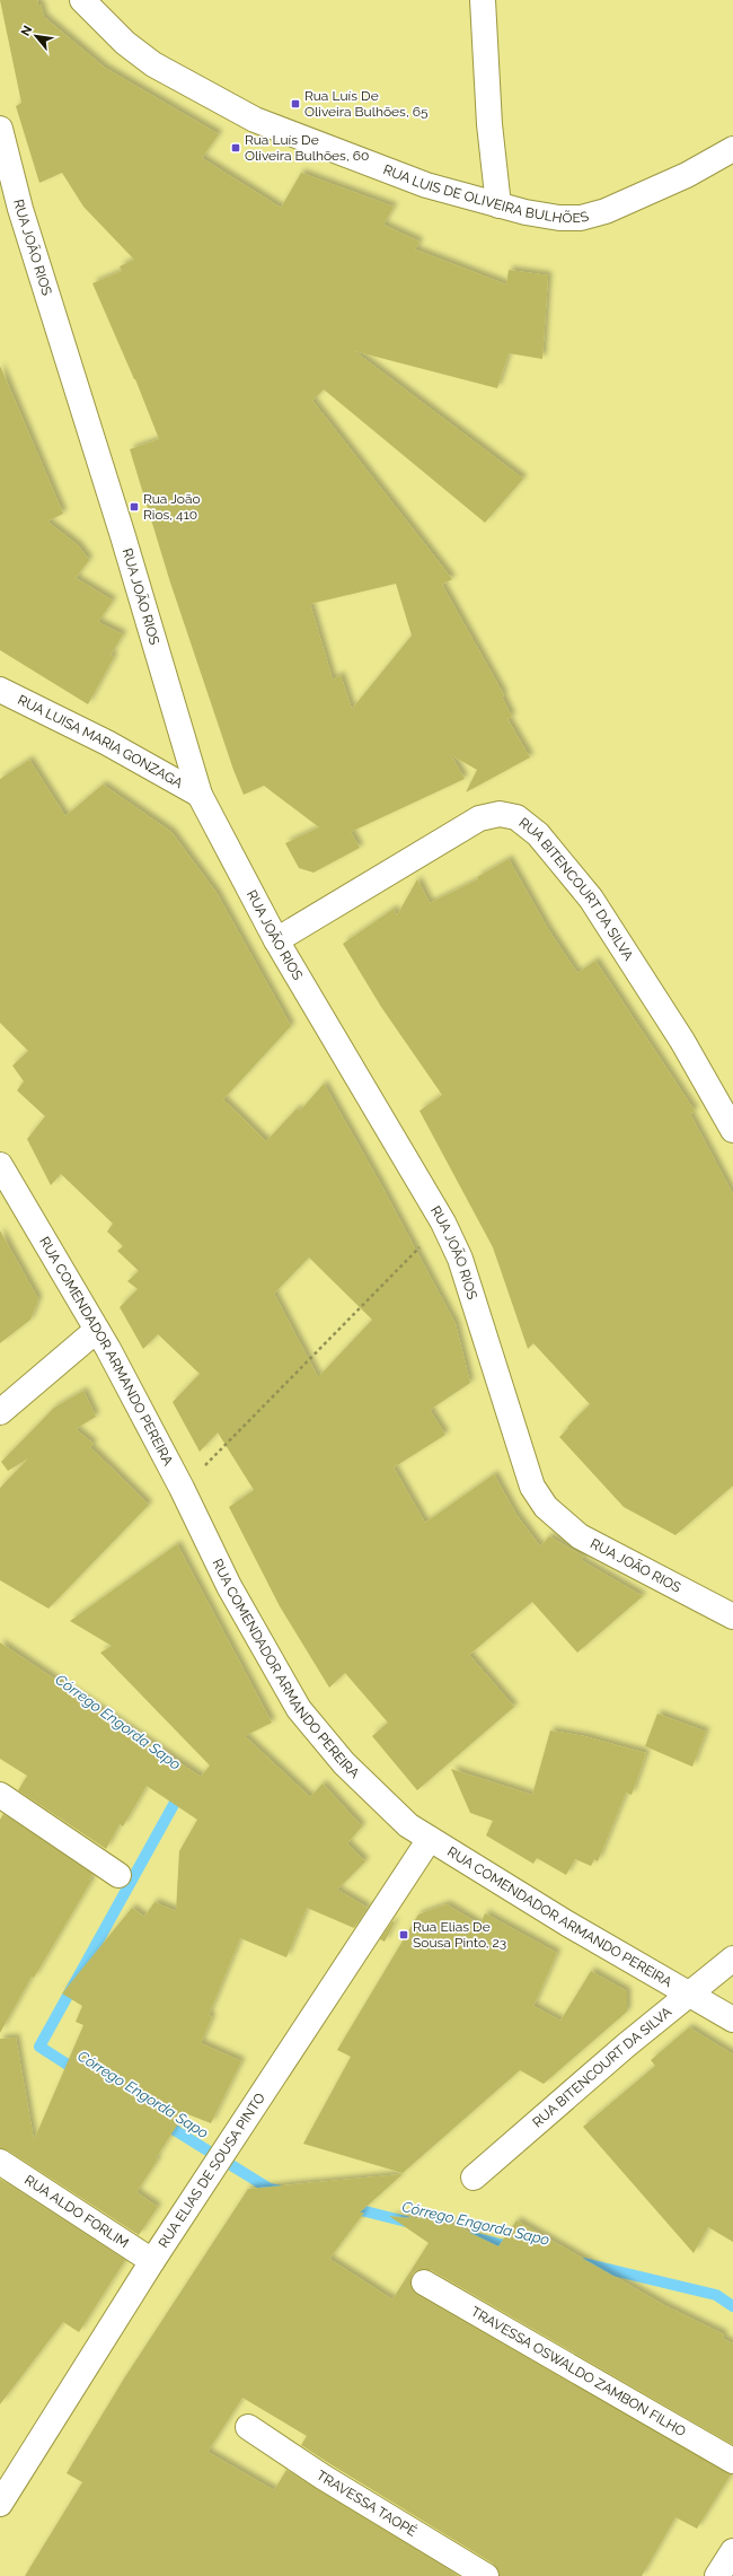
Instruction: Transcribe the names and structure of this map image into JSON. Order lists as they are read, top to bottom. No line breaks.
{"streets":{"street":["RUA LUIS DE OLIVEIRA BULHÕES","RUA JOÃO RIOS","RUA LUISA MARIA GONZAGA","RUA BITENCOURT DA SILVA","RUA COMENDADOR ARMANDO PEREIRA","RUA ELIAS DE SOUSA PINTO","RUA ALDO FORLIM","TRAVESSA OSWALDO ZAMBON FILHO","TRAVESSA TAOPÉ"]},"crossings":[["RUA JOÃO RIOS","RUA LUISA MARIA GONZAGA"],["RUA JOÃO RIOS","RUA BITENCOURT DA SILVA"],["RUA BITENCOURT DA SILVA","RUA COMENDADOR ARMANDO PEREIRA"],["RUA COMENDADOR ARMANDO PEREIRA","RUA ELIAS DE SOUSA PINTO"],["RUA ELIAS DE SOUSA PINTO","RUA ALDO FORLIM"]],"water":["Córrego Engorda Sapo"],"places":{"transit":["Rua Luís De Oliveira Bulhões, 65","Rua Luís De Oliveira Bulhões, 60","Rua João Rios, 410","Rua Elias De Sousa Pinto, 23"]},"north":"top left"}
